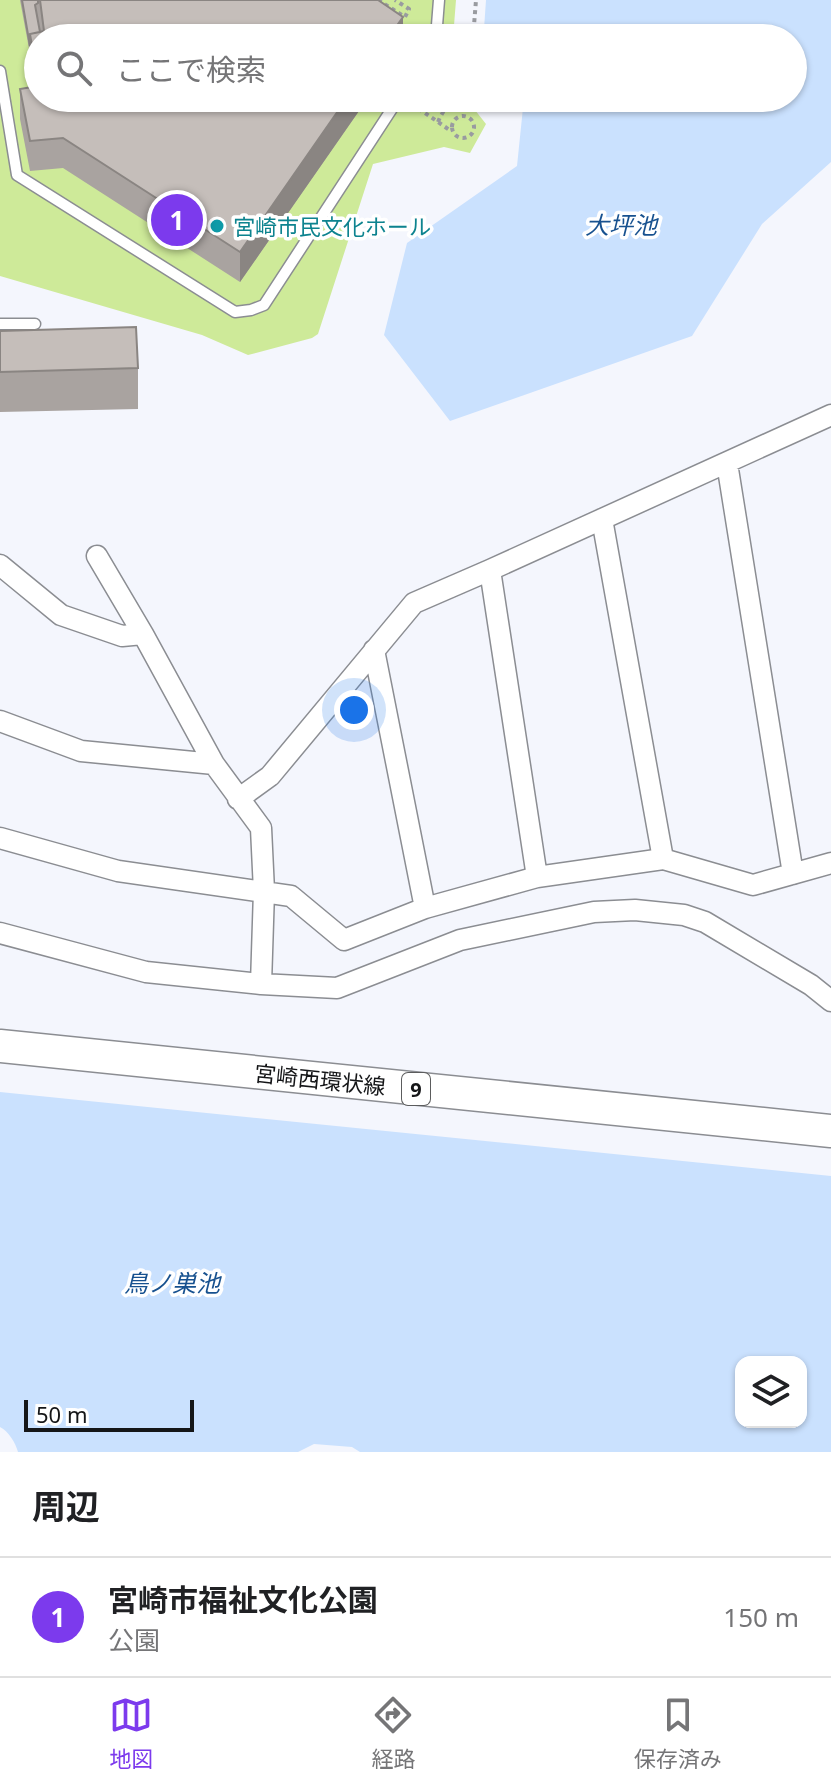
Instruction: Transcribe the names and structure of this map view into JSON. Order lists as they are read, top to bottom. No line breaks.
{"streets":{"main road":["宮崎西環状線","9"]},"water":["大坪池","鳥ノ巣池"],"places":["宮崎市民文化ホール"],"scale_bar":"50 m","page":{"search":"ここで検索","pins":"1","scale":"50 m","heading":"周辺","list":[{"mark":"1","name":"宮崎市福祉文化公園","note":"公園","value":"150 m"}],"nav":["地図","経路","保存済み"]}}
